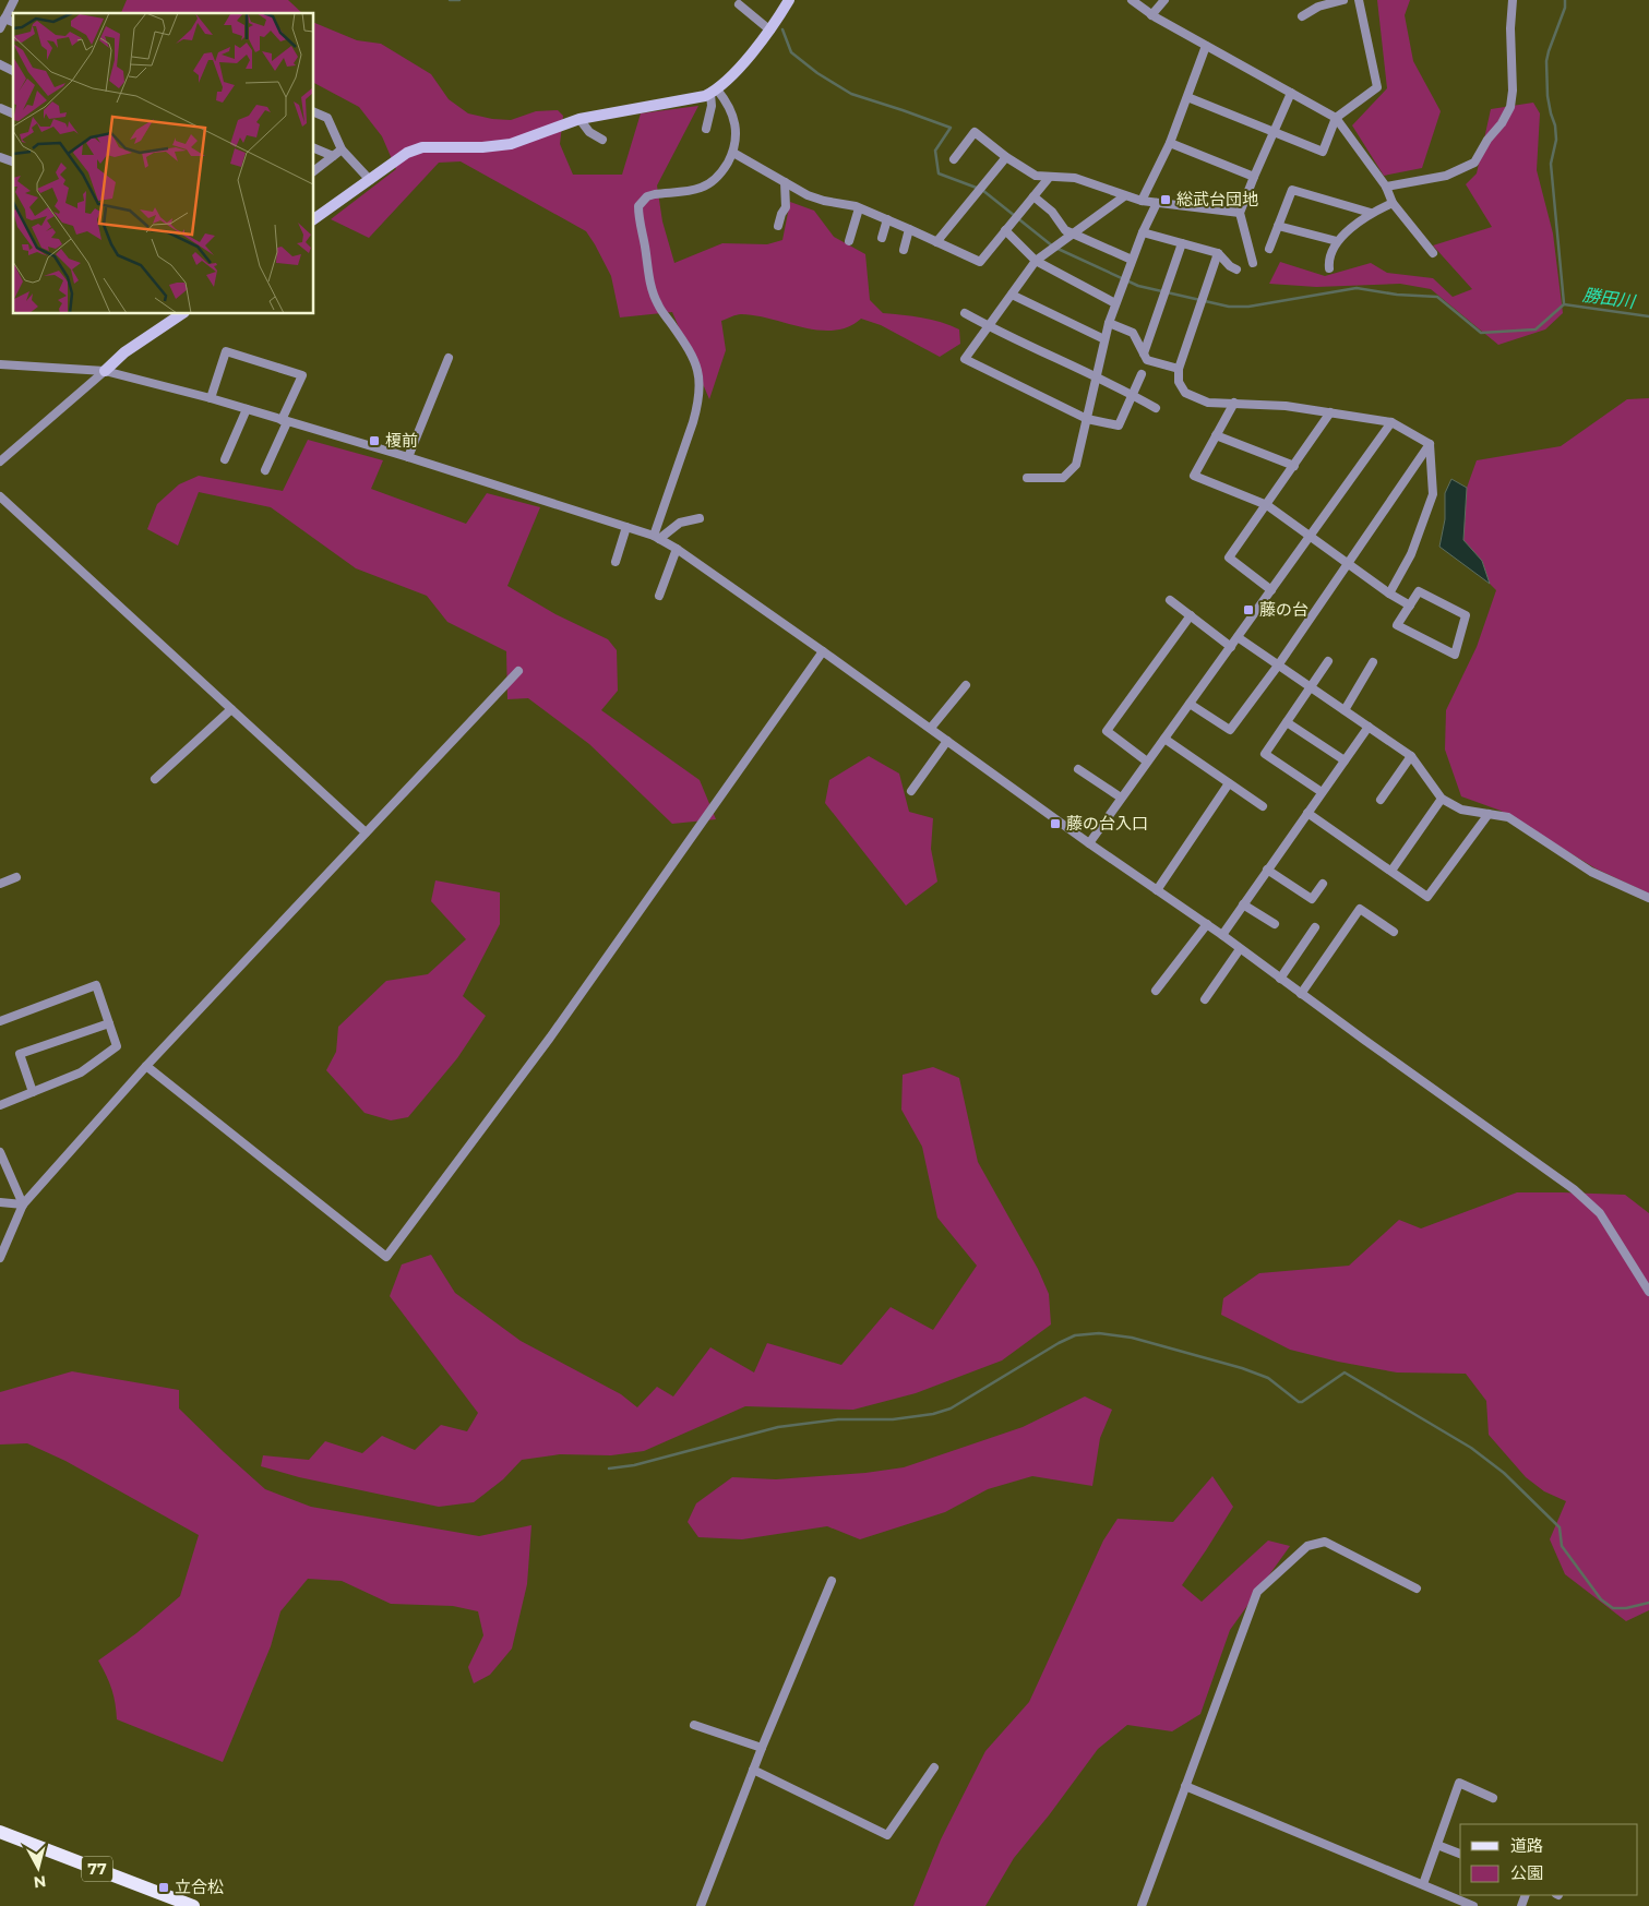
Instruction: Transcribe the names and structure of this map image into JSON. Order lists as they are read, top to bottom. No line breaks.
{"streets":{"main road":["77"]},"water":["勝田川"],"places":{"transit":["総武台団地","榎前","藤の台","藤の台入口","立合松"]},"legend":["道路","公園"],"north":"bottom"}
